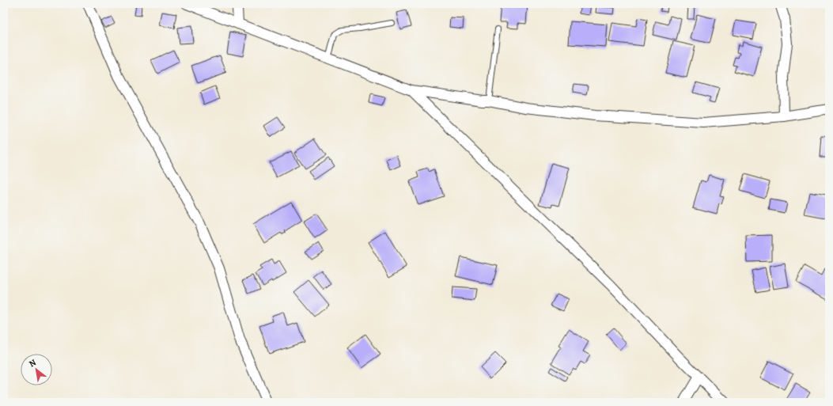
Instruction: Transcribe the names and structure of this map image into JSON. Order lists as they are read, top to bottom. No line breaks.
{"north":"top left"}
